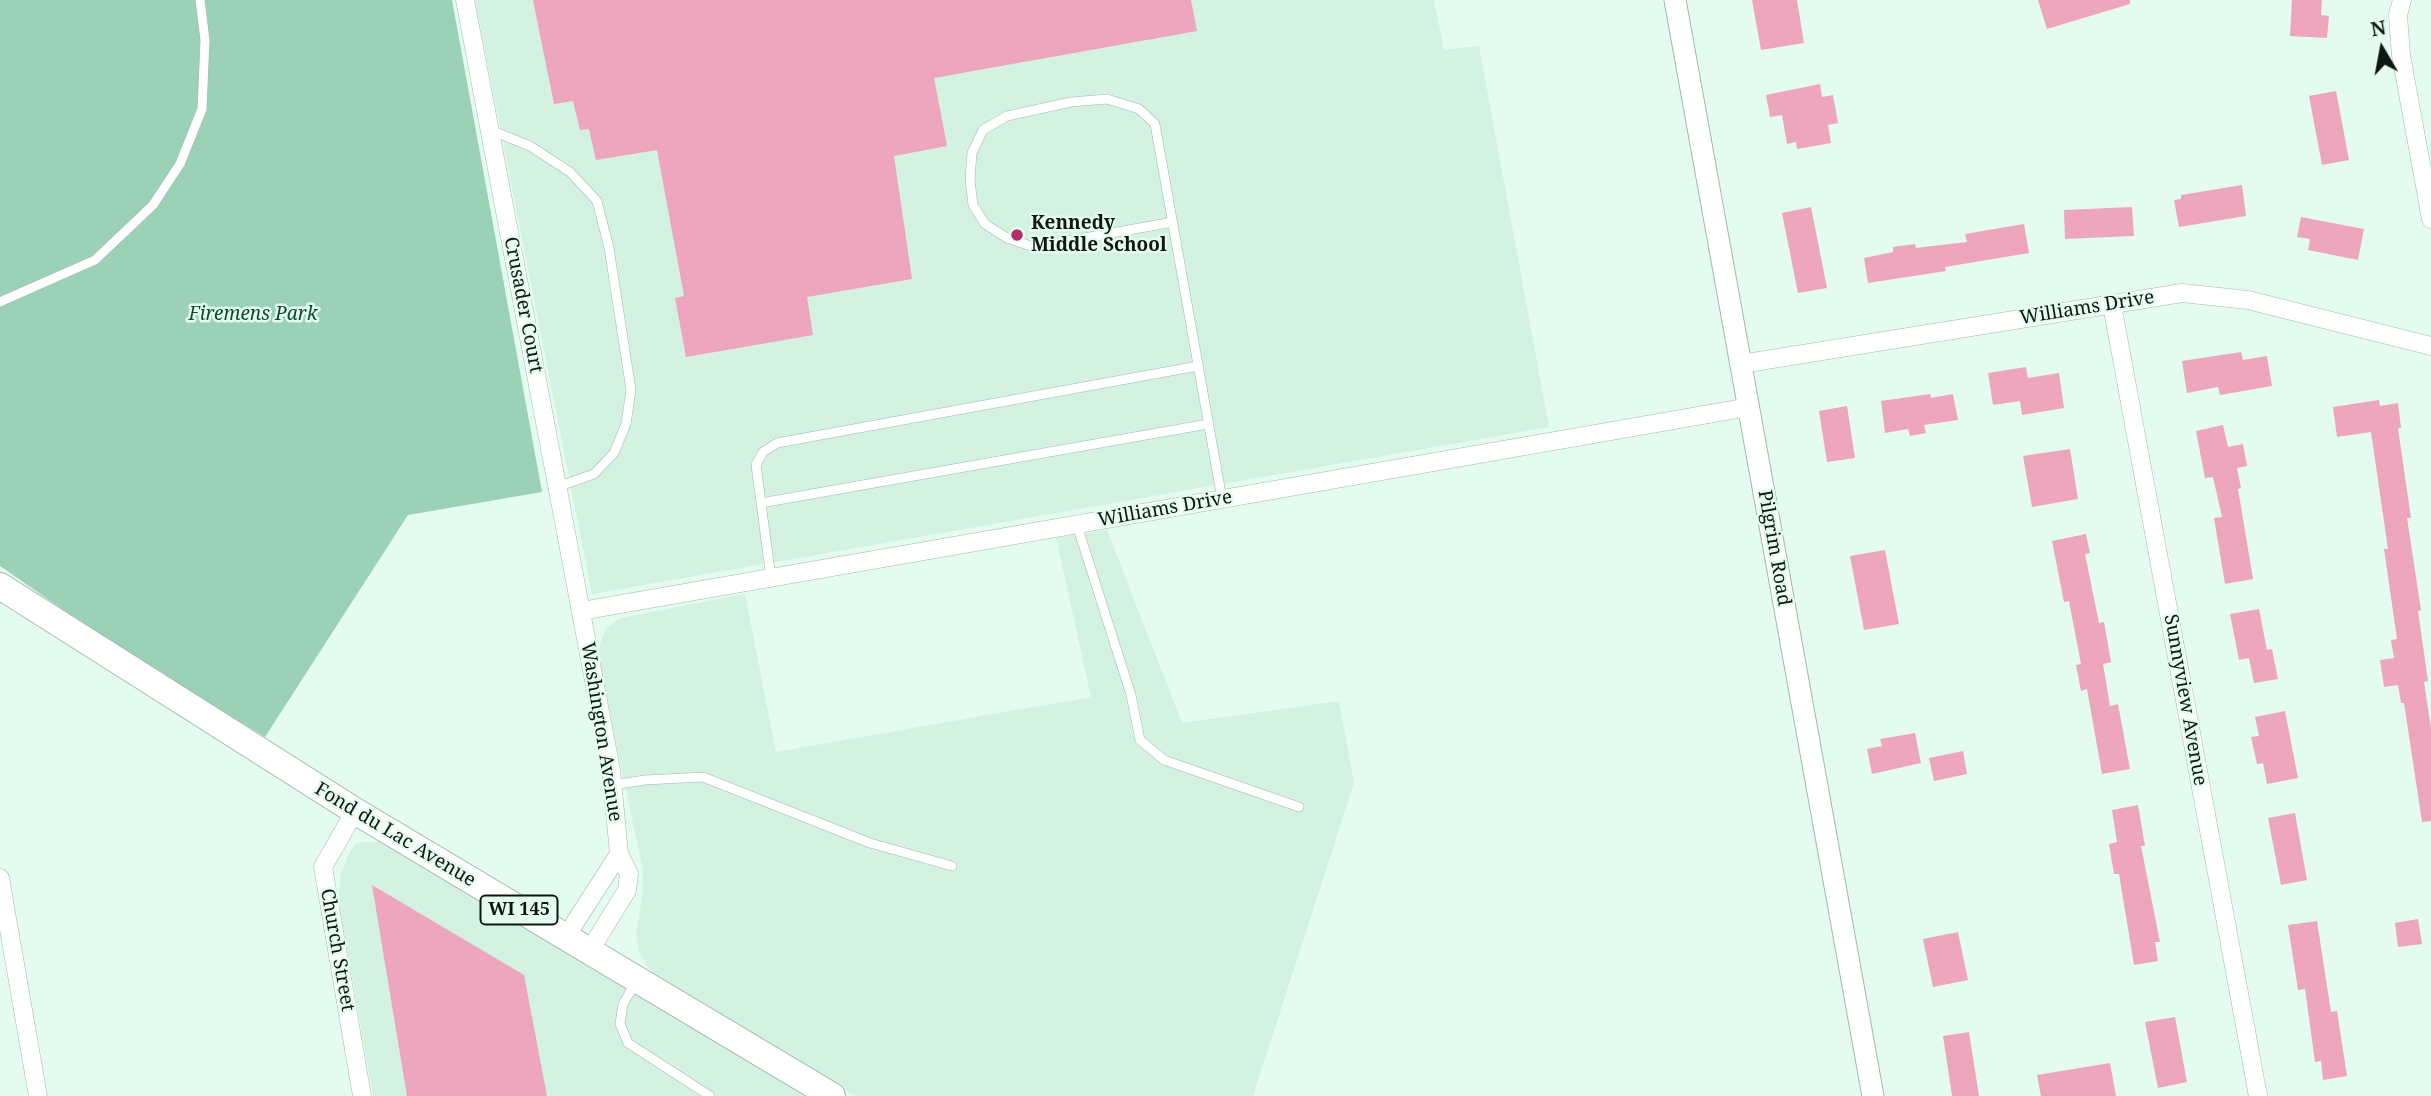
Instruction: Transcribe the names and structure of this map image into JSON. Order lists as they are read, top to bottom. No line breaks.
{"streets":{"main road":["Fond du Lac Avenue","WI 145"],"street":["Crusader Court","Williams Drive","Pilgrim Road","Sunnyview Avenue","Washington Avenue","Church Street"]},"crossings":[["Crusader Court","Williams Drive"],["Crusader Court","Washington Avenue"],["Williams Drive","Pilgrim Road"],["Williams Drive","Sunnyview Avenue"],["Williams Drive","Washington Avenue"],["Washington Avenue","Fond du Lac Avenue"],["Fond du Lac Avenue","Church Street"]],"parks":["Firemens Park"],"places":["Kennedy Middle School"],"north":"top"}
